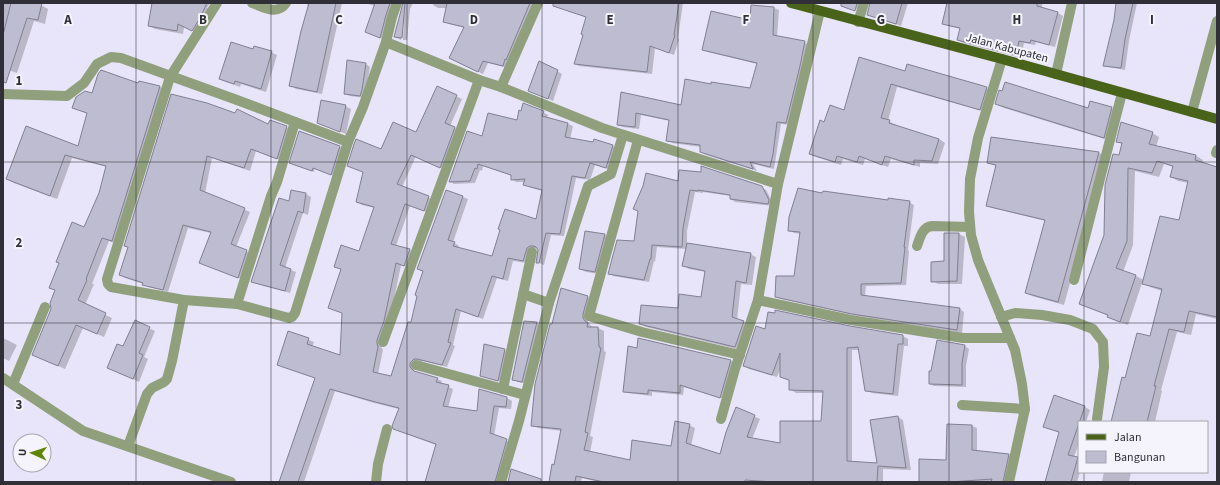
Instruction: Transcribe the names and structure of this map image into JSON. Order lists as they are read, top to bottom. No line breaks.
{"streets":{"main road":["Jalan Kabupaten"]},"legend":["Jalan","Bangunan"],"north":"left","grid":{"columns":["A","B","C","D","E","F","G","H","I"],"rows":["1","2","3"]}}
